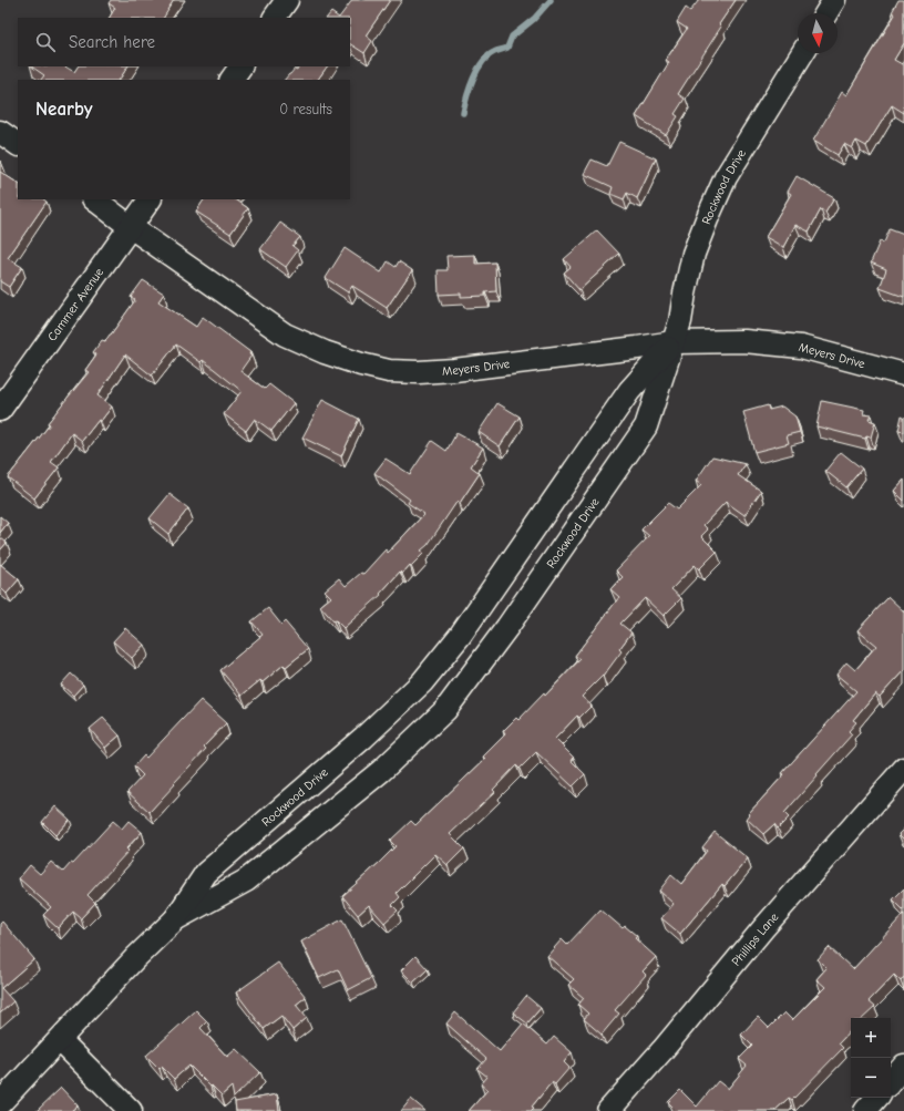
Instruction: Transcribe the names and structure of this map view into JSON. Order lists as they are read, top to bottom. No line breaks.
{"streets":{"street":["Rockwood Drive","Cammer Avenue","Meyers Drive","Phillips Lane"]},"crossings":[["Rockwood Drive","Meyers Drive"],["Cammer Avenue","Meyers Drive"]],"north":"bottom","page":{"search":"Search here","heading":["Nearby","0 results"],"map_buttons":["+","−"]}}
